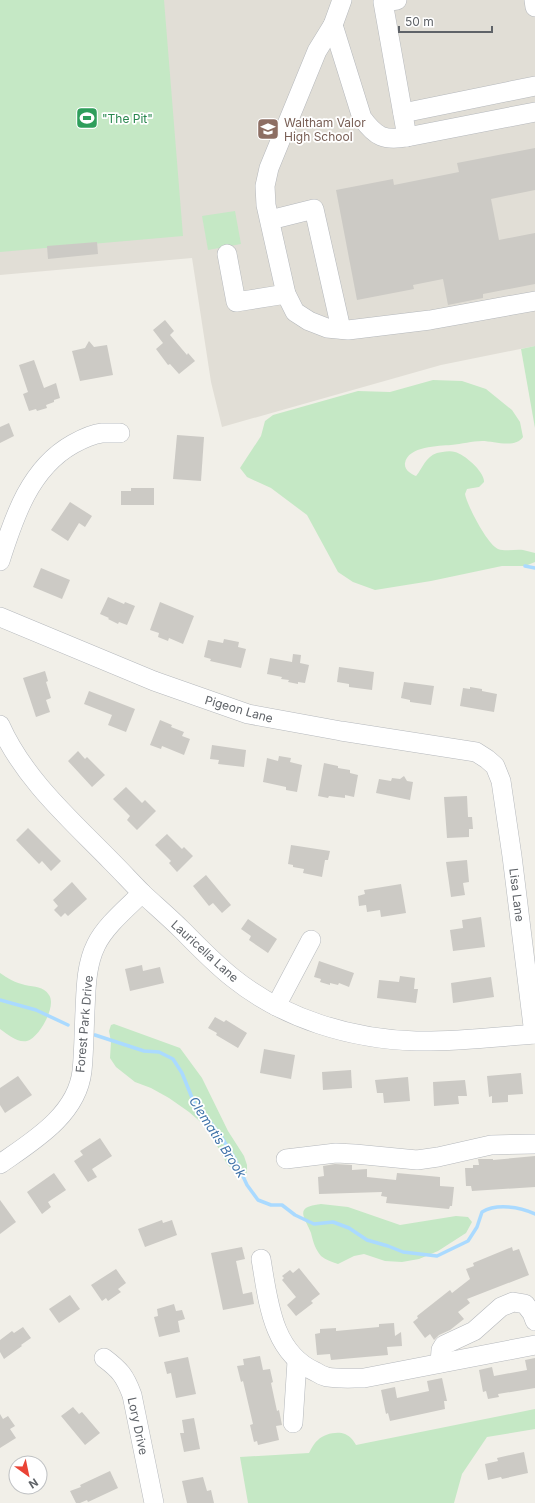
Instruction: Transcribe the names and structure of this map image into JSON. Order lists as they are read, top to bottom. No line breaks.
{"streets":{"street":["Pigeon Lane","Lisa Lane","Lauricella Lane","Forest Park Drive","Lory Drive"]},"crossings":[["Pigeon Lane","Lisa Lane"],["Lisa Lane","Lauricella Lane"],["Lauricella Lane","Forest Park Drive"]],"water":["Clematis Brook"],"places":{"sports":["\"The Pit\""],"school or university":["Waltham Valor High School"]},"scale_bar":"50 m","north":"bottom right"}
